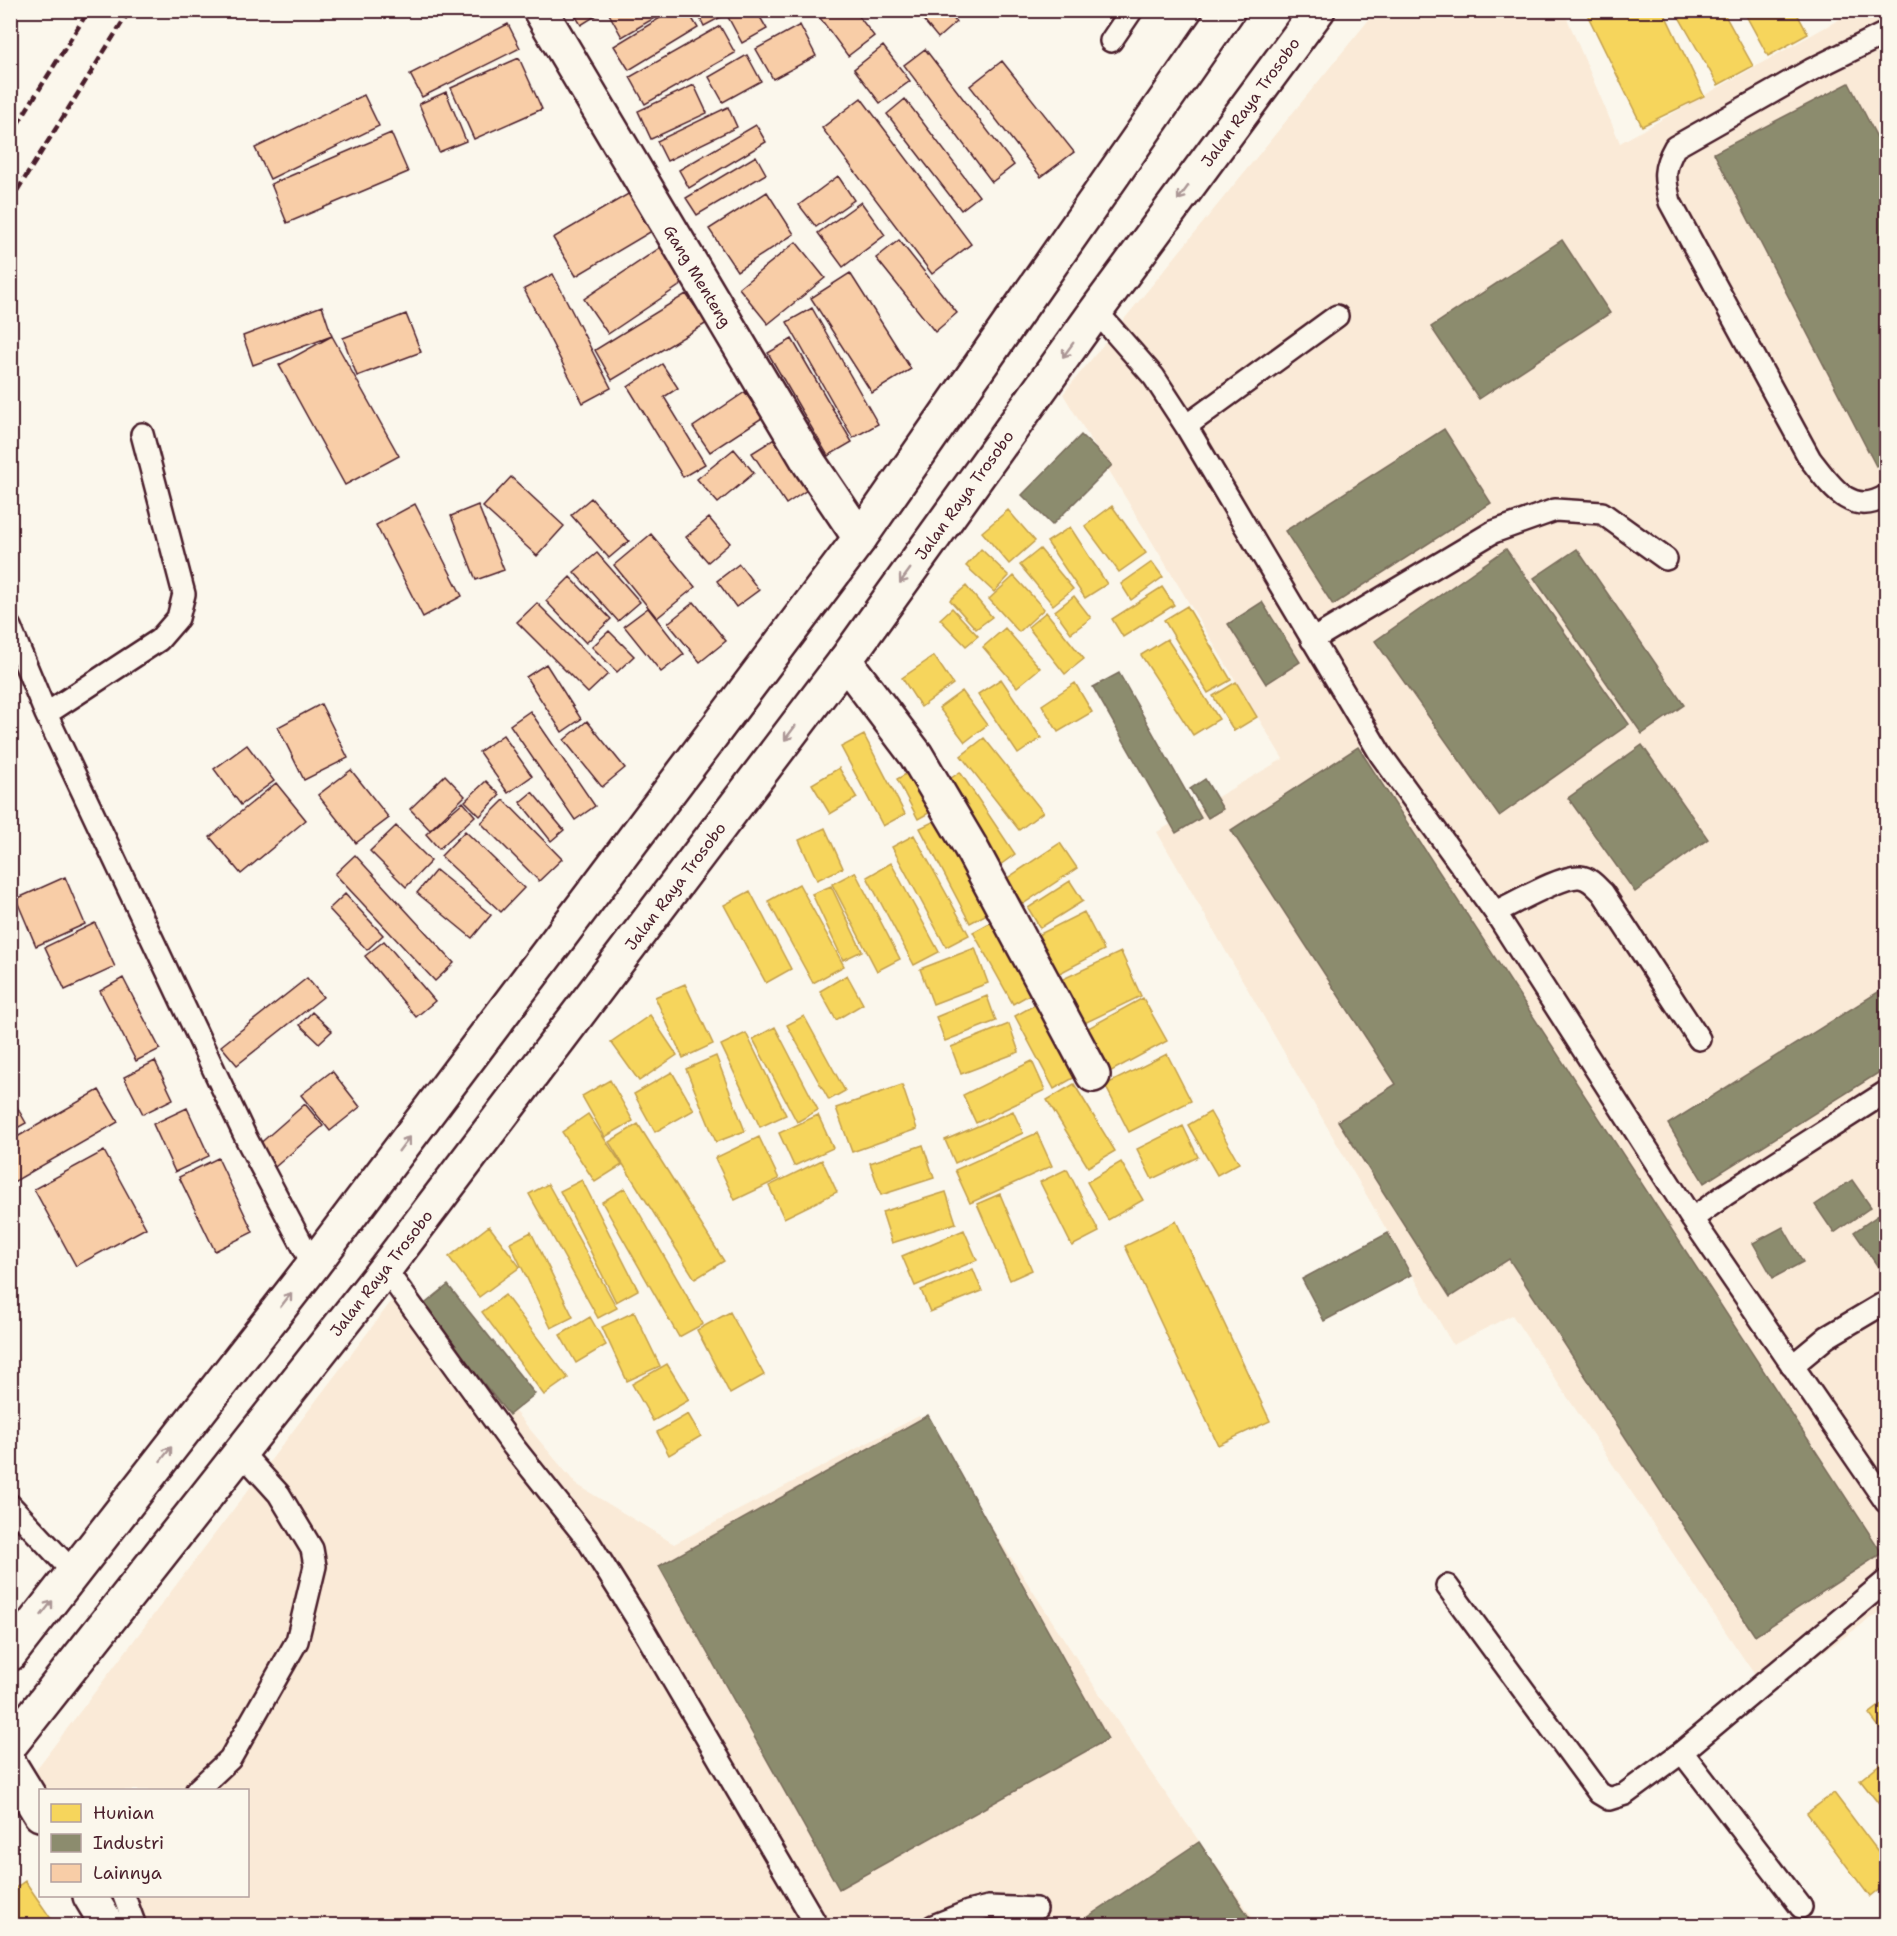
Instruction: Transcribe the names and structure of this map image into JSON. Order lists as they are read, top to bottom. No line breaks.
{"streets":{"main road":["Jalan Raya Trosobo","Gang Menteng"]},"legend":["Hunian","Industri","Lainnya"]}
